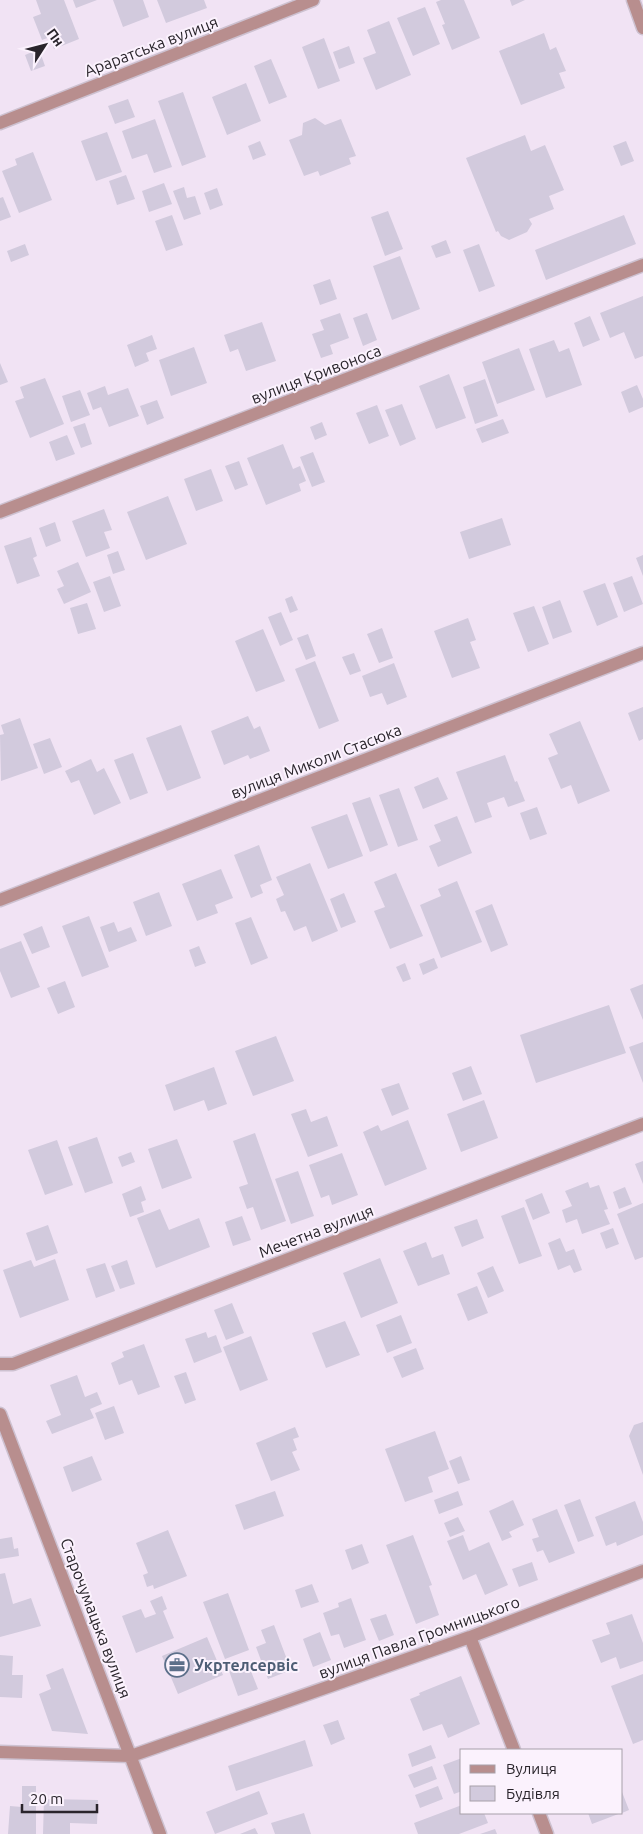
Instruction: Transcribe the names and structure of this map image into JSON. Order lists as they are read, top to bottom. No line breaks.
{"streets":{"street":["Араратська вулиця","вулиця Кривоноса","вулиця Миколи Стасюка","Мечетна вулиця","Старочумацька вулиця","вулиця Павла Громницького"]},"crossings":[["Старочумацька вулиця","вулиця Павла Громницького"]],"places":{"office":["Укртелсервіс"]},"legend":["Вулиця","Будівля"],"scale_bar":"20 m","north":"top right"}
